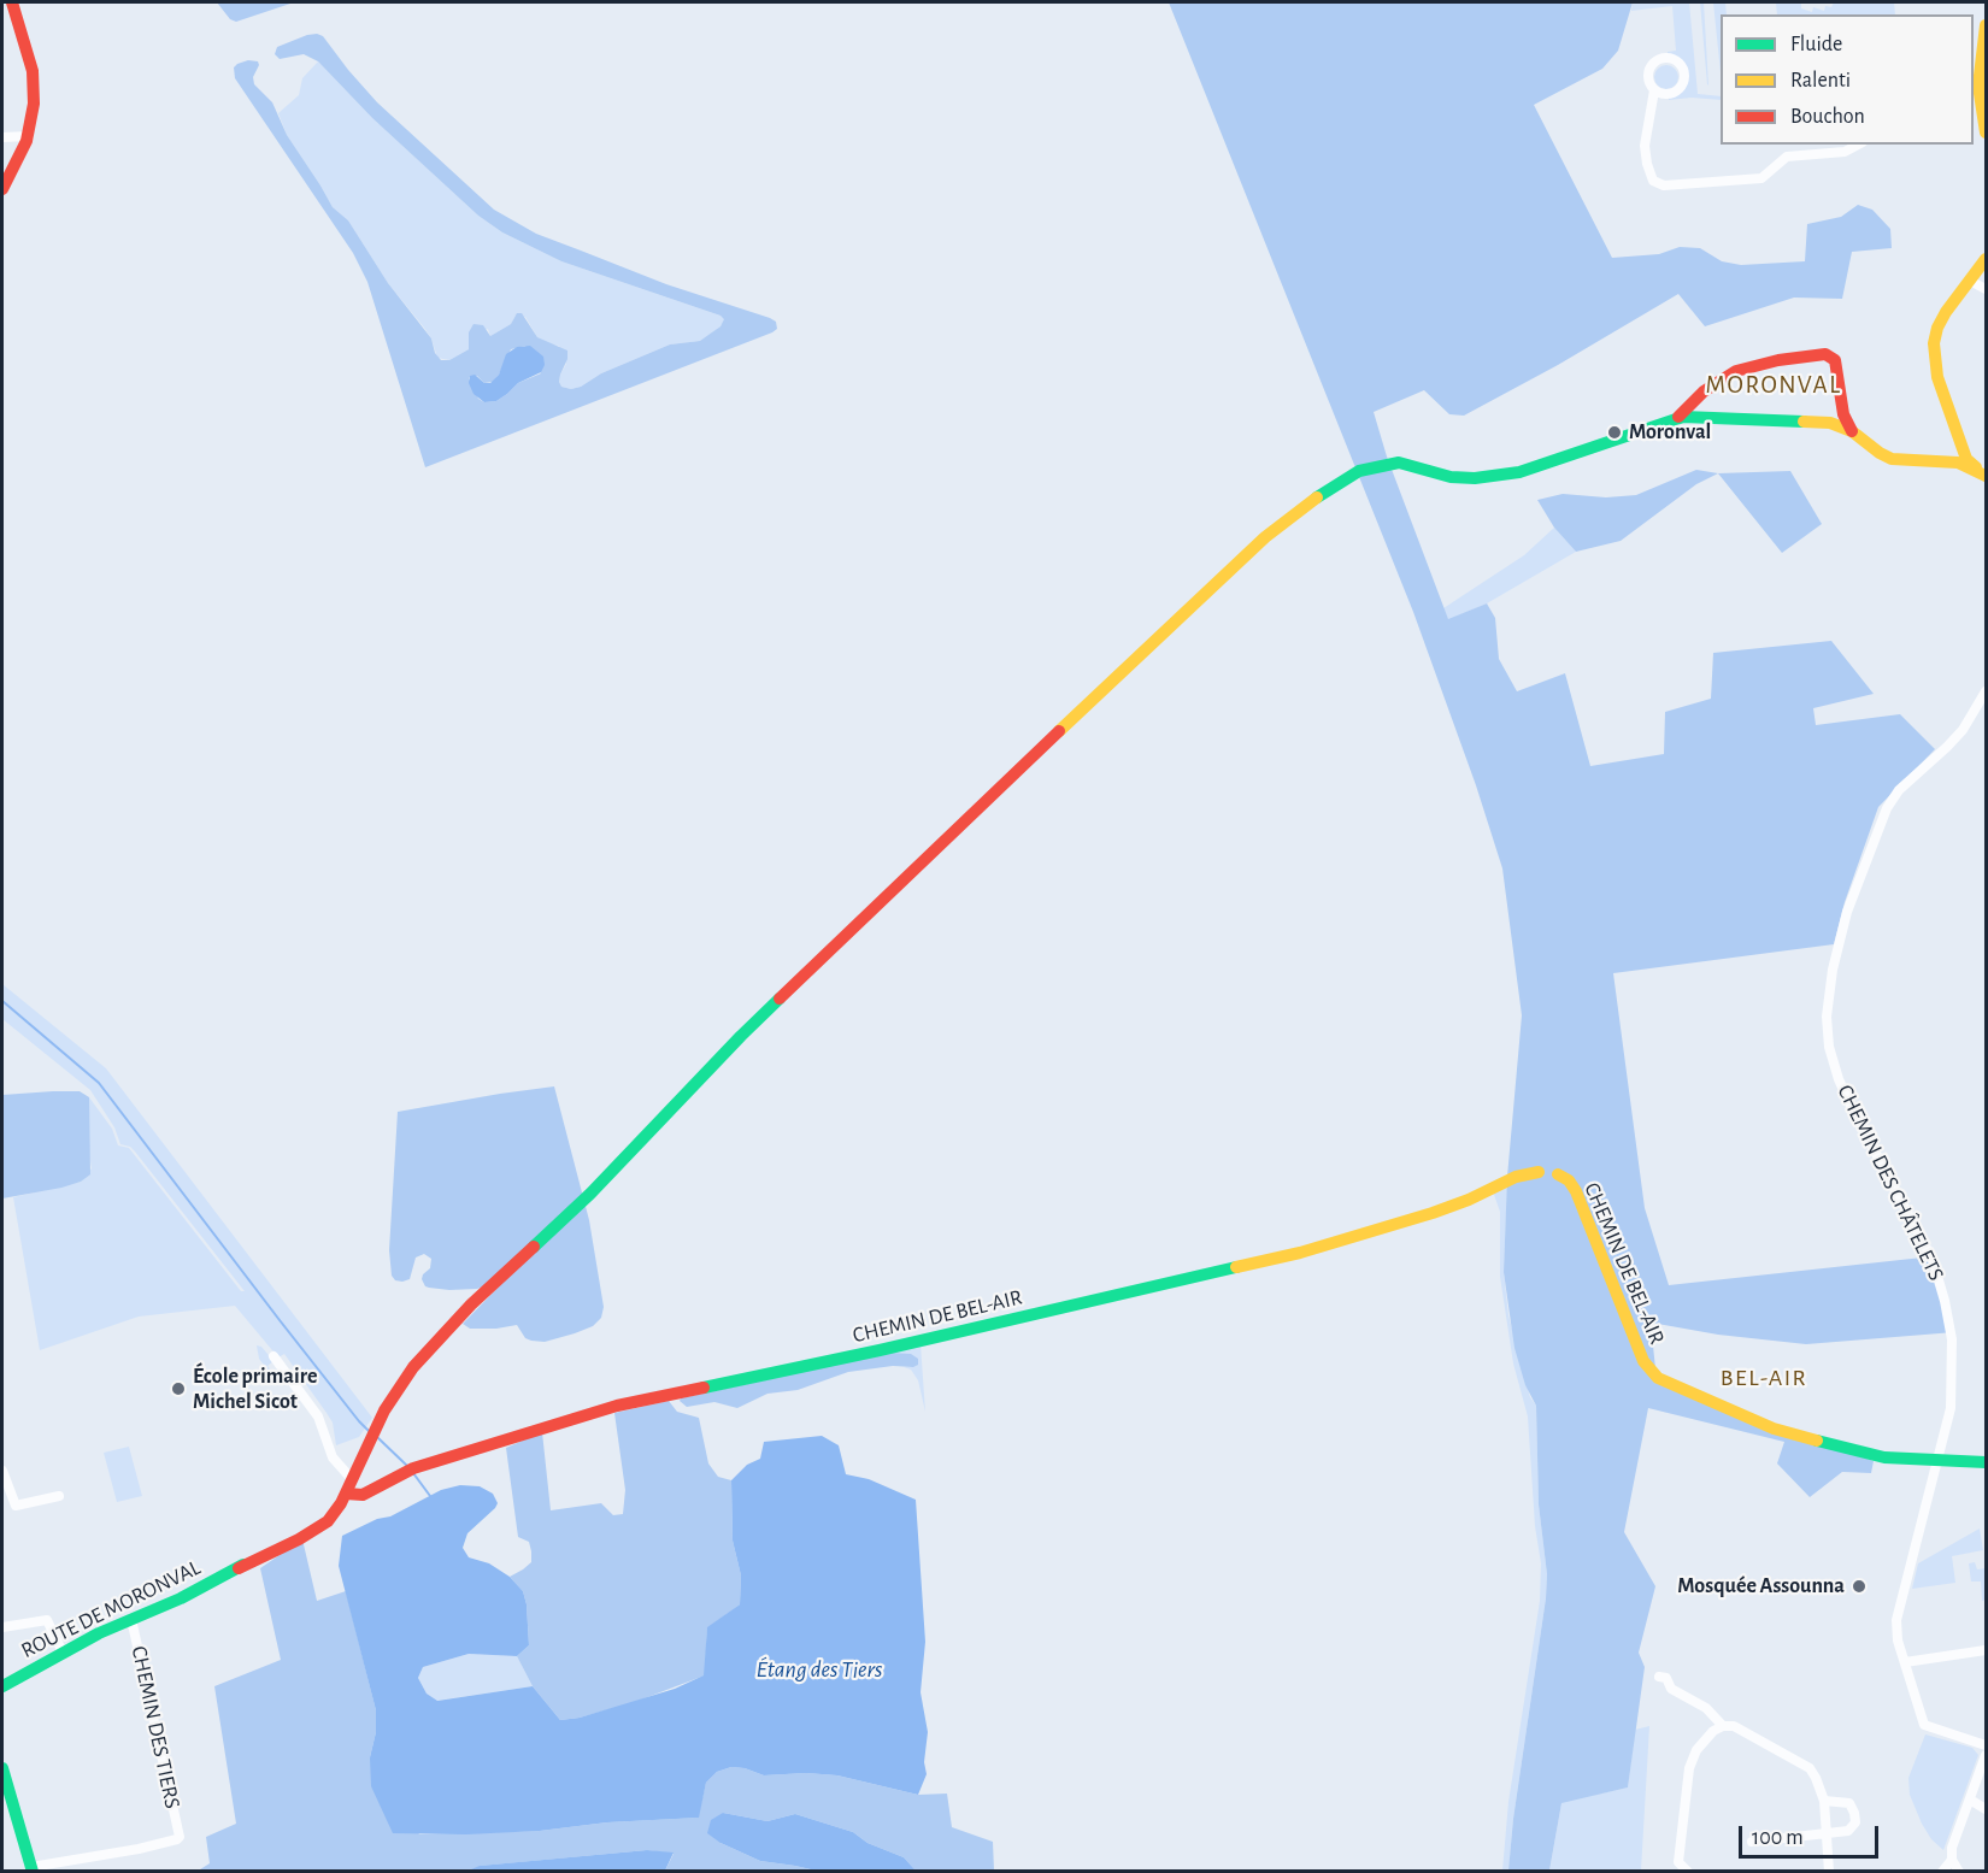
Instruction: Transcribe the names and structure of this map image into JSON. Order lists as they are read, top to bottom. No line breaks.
{"streets":{"street":["CHEMIN DES CHÂTELETS","CHEMIN DE BEL-AIR","ROUTE DE MORONVAL","CHEMIN DES TIERS"]},"crossings":[["CHEMIN DES CHÂTELETS","CHEMIN DE BEL-AIR"],["CHEMIN DE BEL-AIR","ROUTE DE MORONVAL"],["ROUTE DE MORONVAL","CHEMIN DES TIERS"]],"districts":["MORONVAL","BEL-AIR"],"water":["Étang des Tiers"],"places":["Moronval","École primaire Michel Sicot","Mosquée Assounna"],"legend":["Fluide","Ralenti","Bouchon"],"scale_bar":"100 m"}
